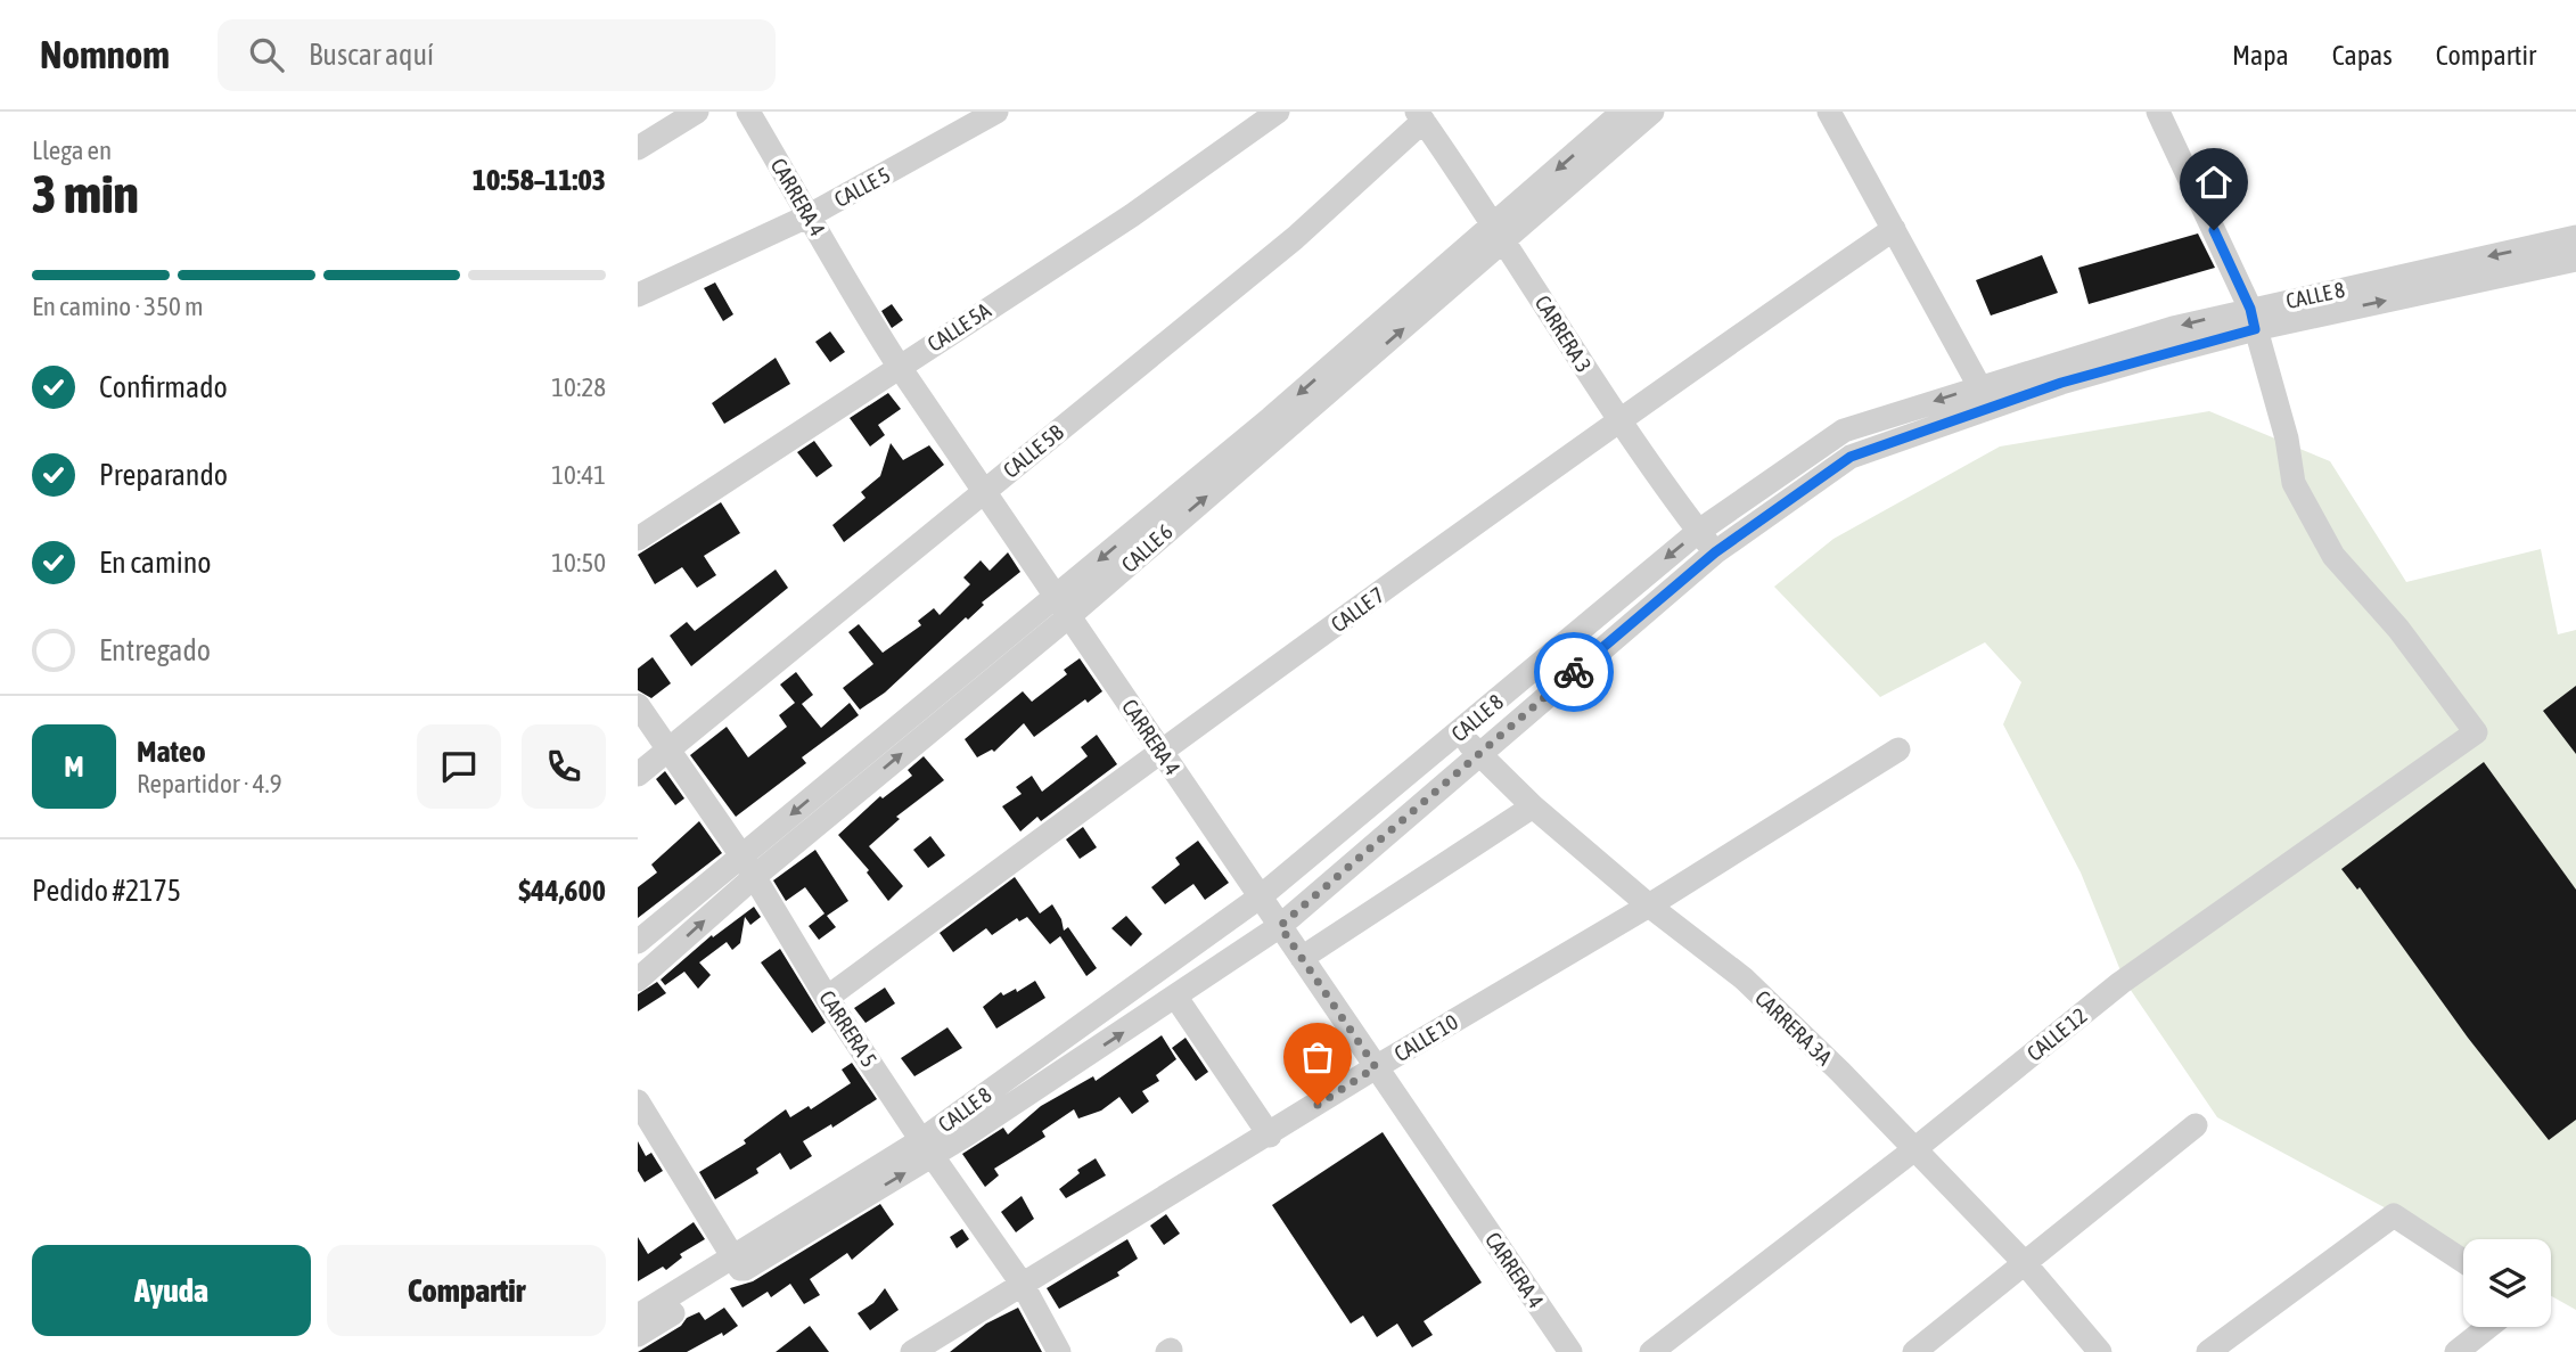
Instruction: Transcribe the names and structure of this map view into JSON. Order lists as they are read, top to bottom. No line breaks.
{"streets":{"street":["CALLE 5","CARRERA 4","CALLE 8","CALLE 5A","CARRERA 3","CALLE 5B","CALLE 6","CALLE 7","CARRERA 3A","CARRERA 5","CALLE 12","CALLE 10"]},"crossings":[["CALLE 5","CARRERA 4"],["CARRERA 4","CALLE 8"],["CARRERA 4","CALLE 5A"],["CARRERA 4","CALLE 5B"],["CARRERA 4","CALLE 6"],["CARRERA 4","CALLE 7"],["CARRERA 4","CALLE 10"],["CALLE 8","CARRERA 3"],["CALLE 8","CARRERA 3A"],["CALLE 8","CARRERA 5"],["CALLE 8","CALLE 12"],["CARRERA 3","CALLE 5B"],["CARRERA 3","CALLE 6"],["CARRERA 3","CALLE 7"],["CALLE 5B","CARRERA 5"],["CALLE 6","CARRERA 5"],["CALLE 7","CARRERA 5"],["CARRERA 3A","CALLE 12"],["CARRERA 3A","CALLE 10"],["CARRERA 5","CALLE 10"]],"page":{"header":"Nomnom","search":"Buscar aquí","nav":["Mapa","Capas","Compartir"],"heading":["3 min","Llega en","10:58–11:03"],"panel":["Mateo","Repartidor · 4.9","Pedido #2175","$44,600"],"bar":"En camino · 350 m","list":[["Confirmado","10:28"],["Preparando","10:41"],["En camino","10:50"],"Entregado"],"round":"M","buttons":["Ayuda","Compartir"]}}
